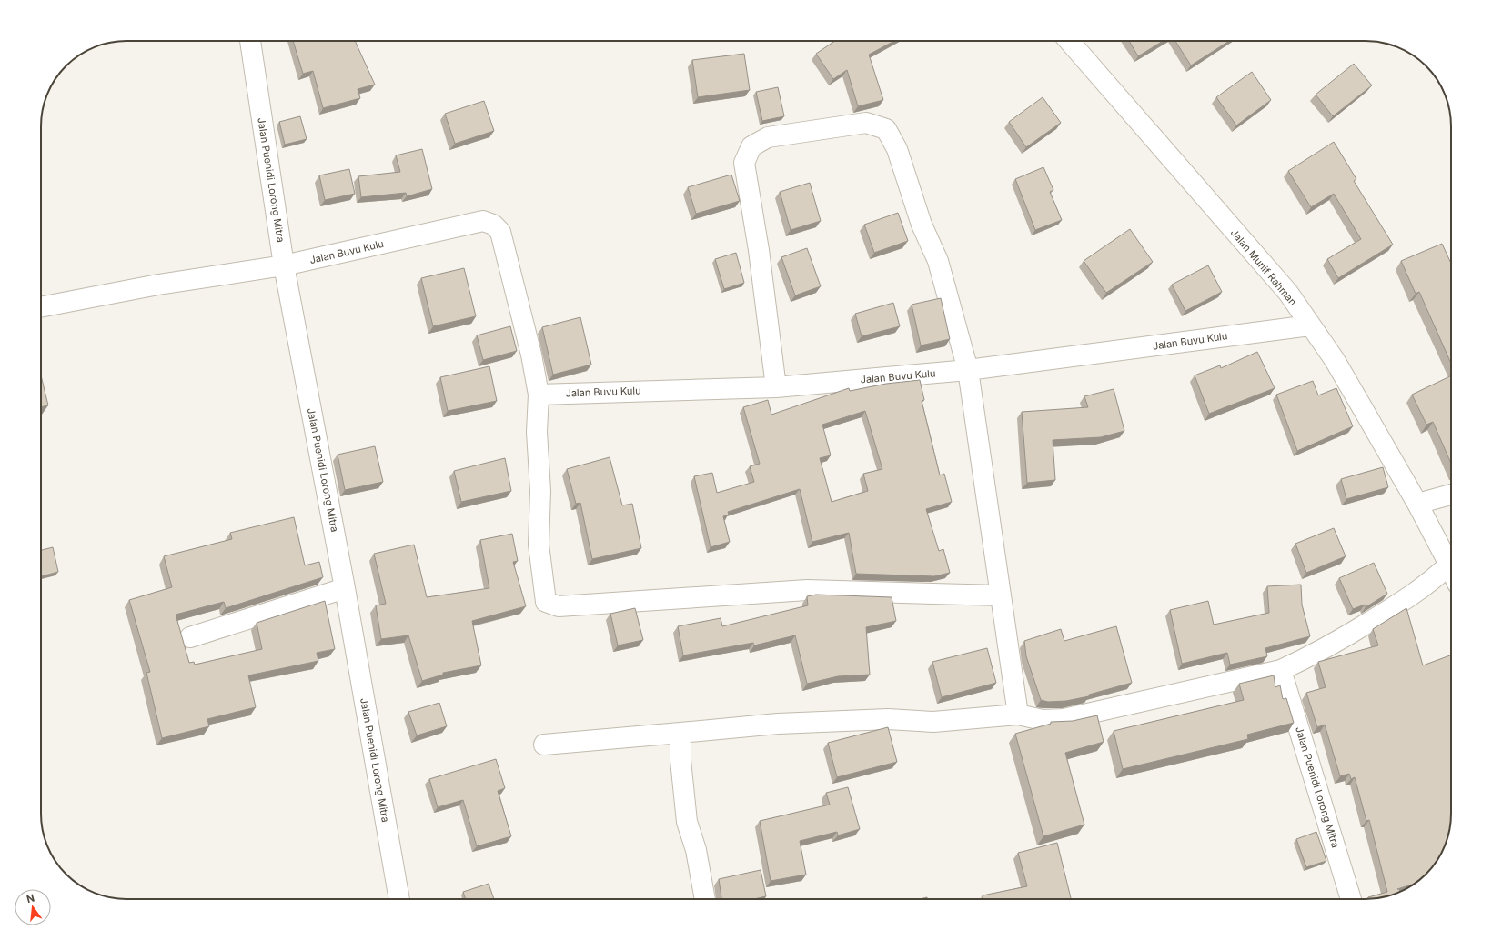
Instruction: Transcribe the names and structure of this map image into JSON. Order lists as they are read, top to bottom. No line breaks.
{"streets":{"street":["Jalan Puenidi Lorong Mitra","Jalan Buvu Kulu","Jalan Munif Rahman"]},"crossings":[["Jalan Puenidi Lorong Mitra","Jalan Buvu Kulu"],["Jalan Buvu Kulu","Jalan Munif Rahman"]],"north":"top"}
